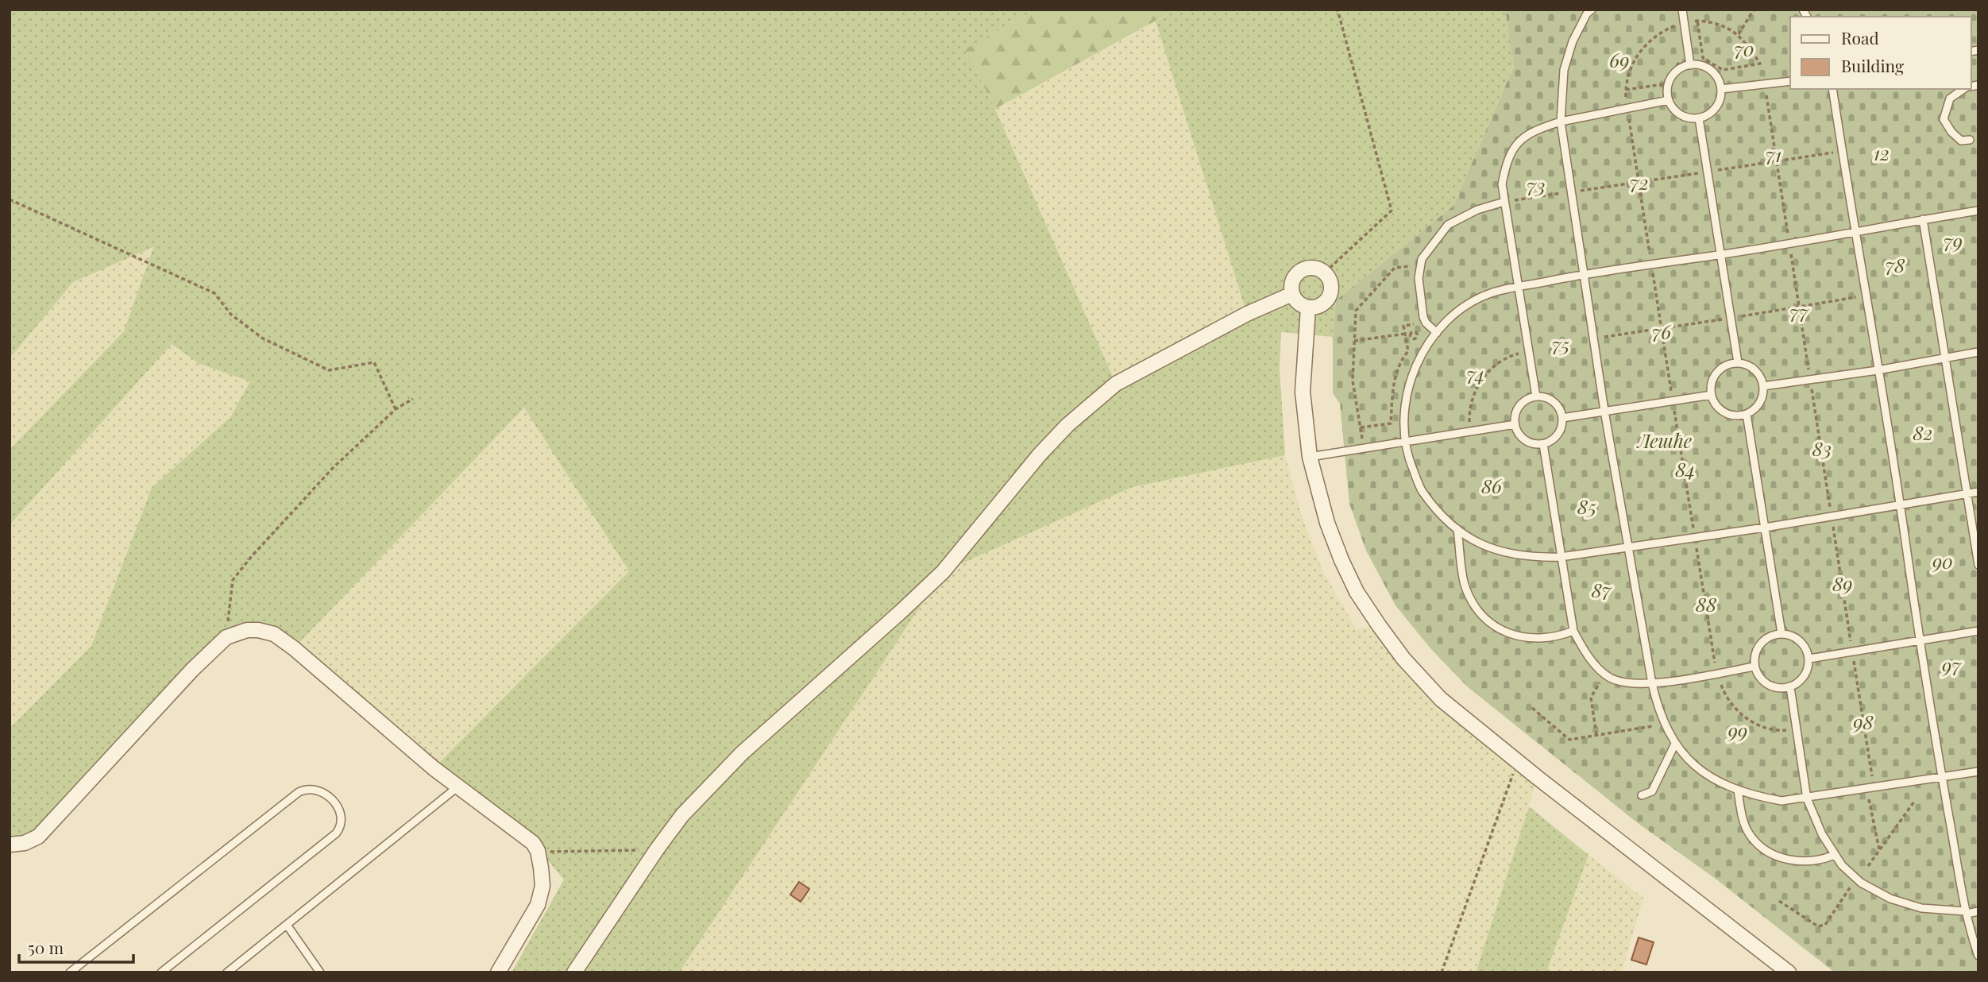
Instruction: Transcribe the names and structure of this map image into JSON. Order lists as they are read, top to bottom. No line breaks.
{"parks":["70","69","12","71","72","73","79","78","77","76","75","74","82","Лешће","83","84","86","85","90","89","87","88","97","98","99"],"legend":["Road","Building"],"scale_bar":"50 m"}
